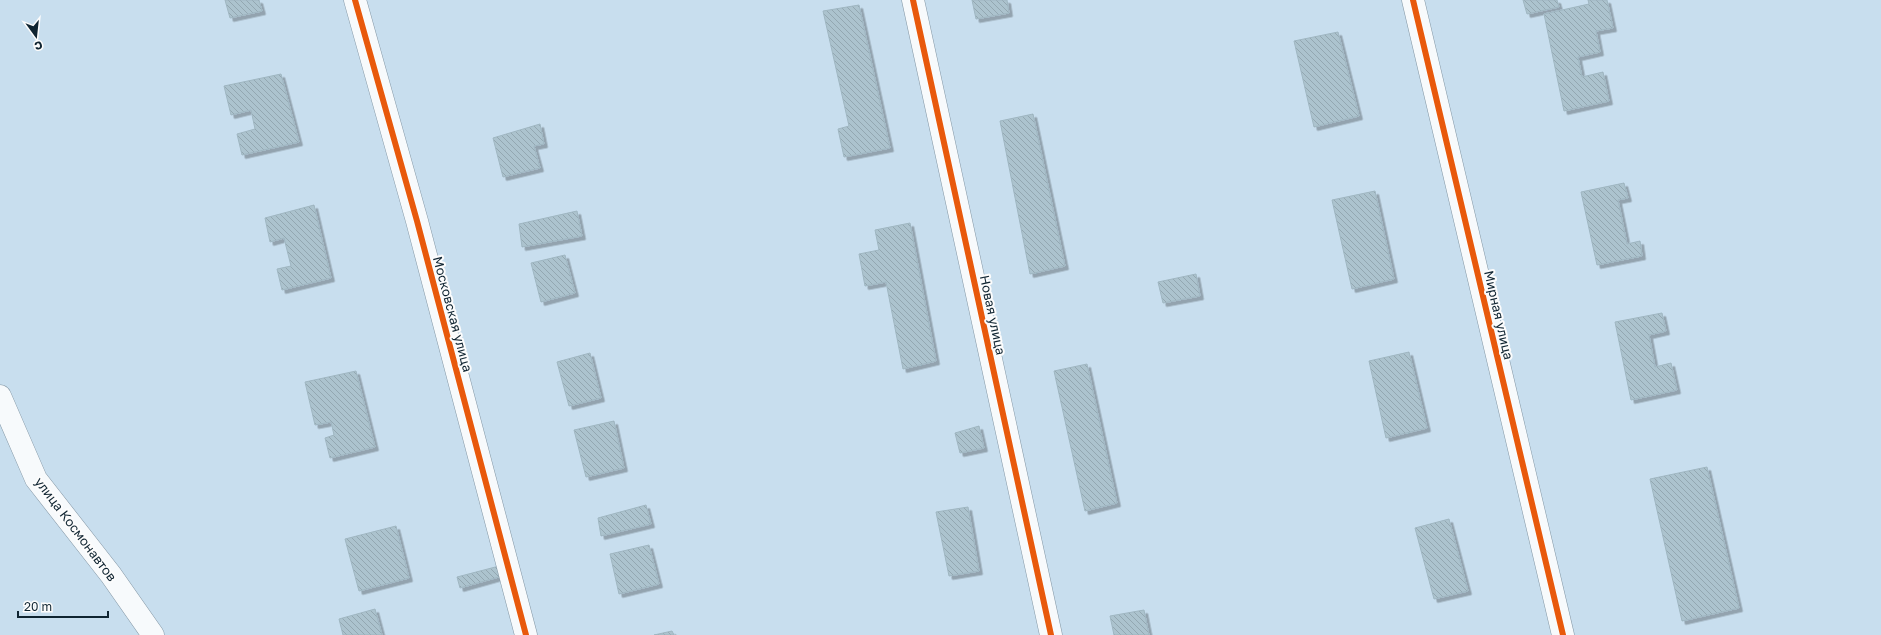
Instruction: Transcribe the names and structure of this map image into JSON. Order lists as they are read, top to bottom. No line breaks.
{"streets":{"street":["Московская улица","Новая улица","Мирная улица","улица Космонавтов"]},"scale_bar":"20 m","north":"bottom"}
